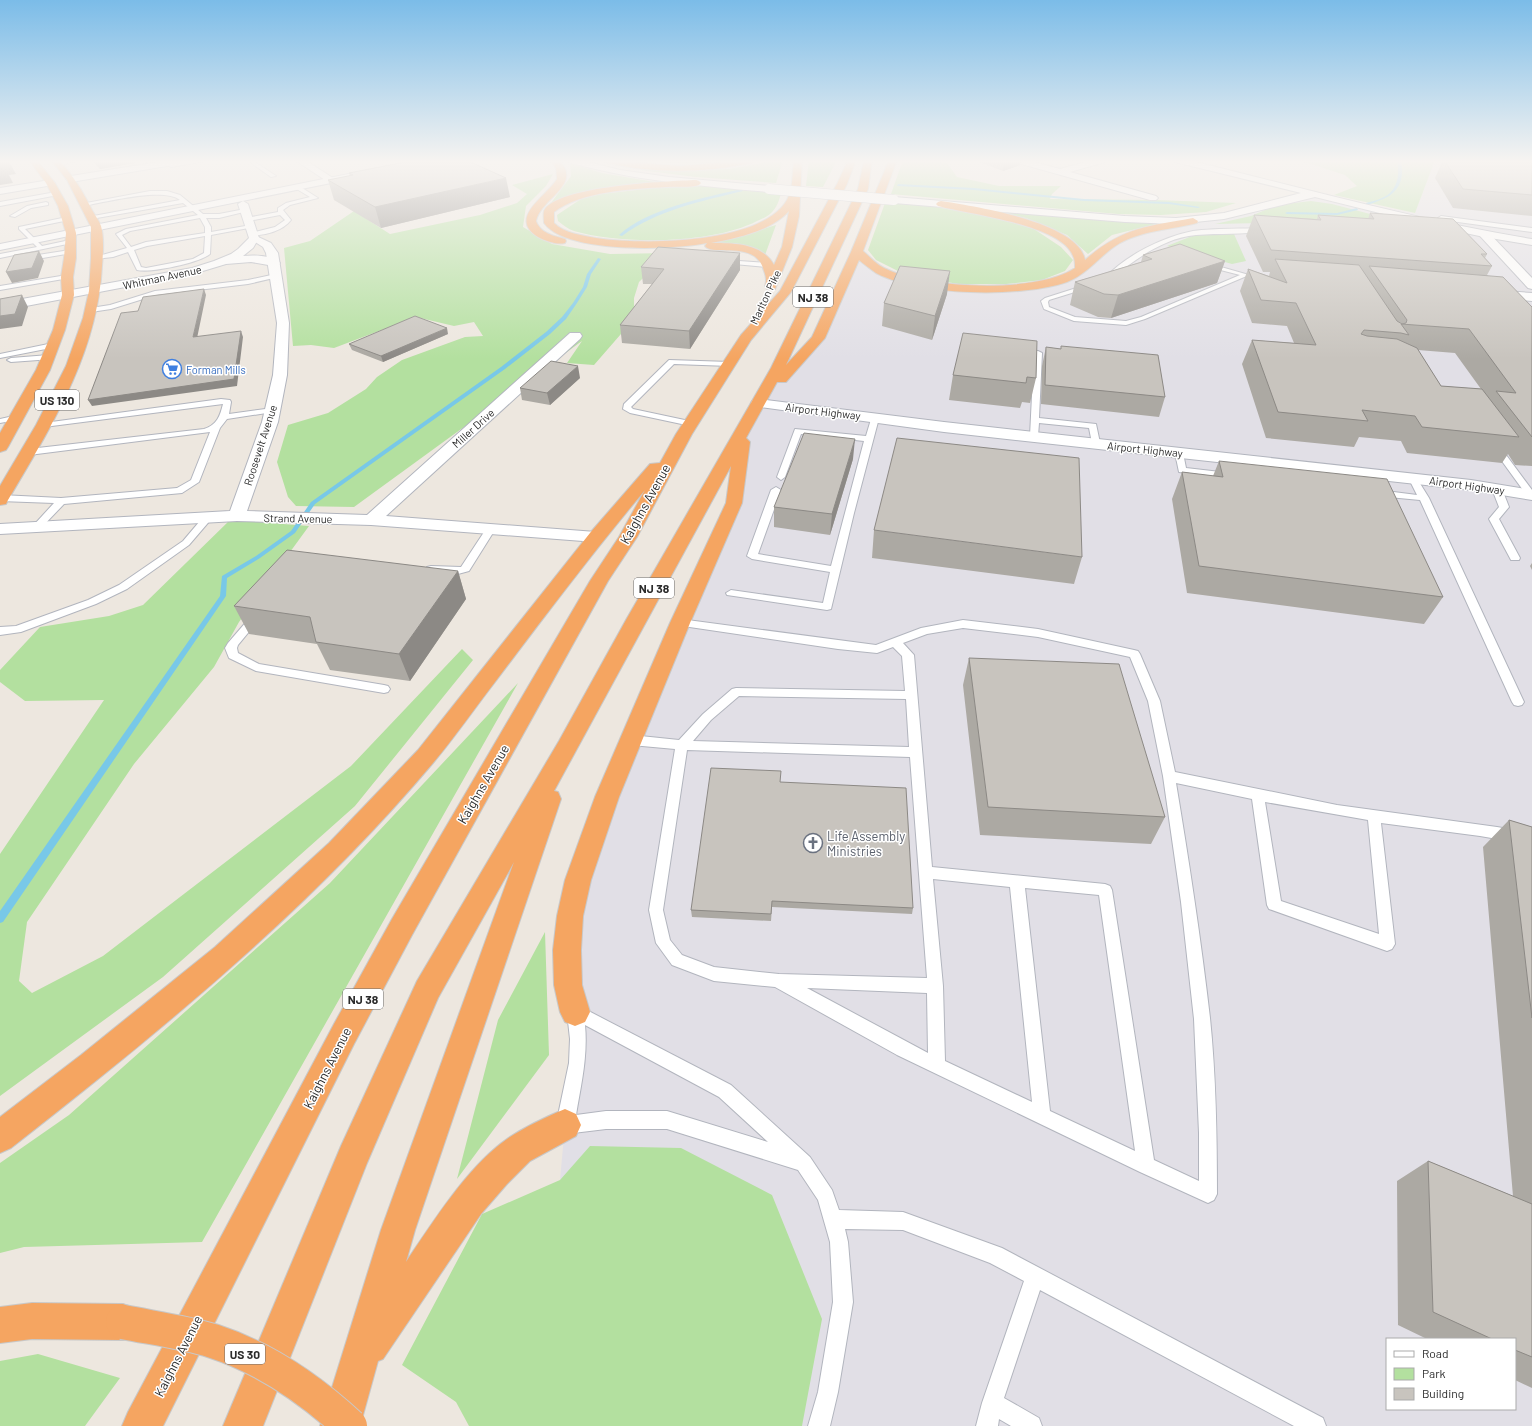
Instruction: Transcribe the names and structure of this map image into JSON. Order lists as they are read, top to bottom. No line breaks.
{"streets":{"highway":["Marlton Pike","NJ 38","US 130","Kaighns Avenue","US 30"],"street":["Whitman Avenue","Airport Highway","Miller Drive","Roosevelt Avenue","Strand Avenue"]},"crossings":[["Whitman Avenue","US 130"],["Marlton Pike","Kaighns Avenue"],["NJ 38","Airport Highway"],["Miller Drive","Strand Avenue"],["Roosevelt Avenue","Strand Avenue"]],"places":{"supermarket":["Forman Mills"],"church":["Life Assembly Ministries"]},"legend":["Road","Park","Building"]}
